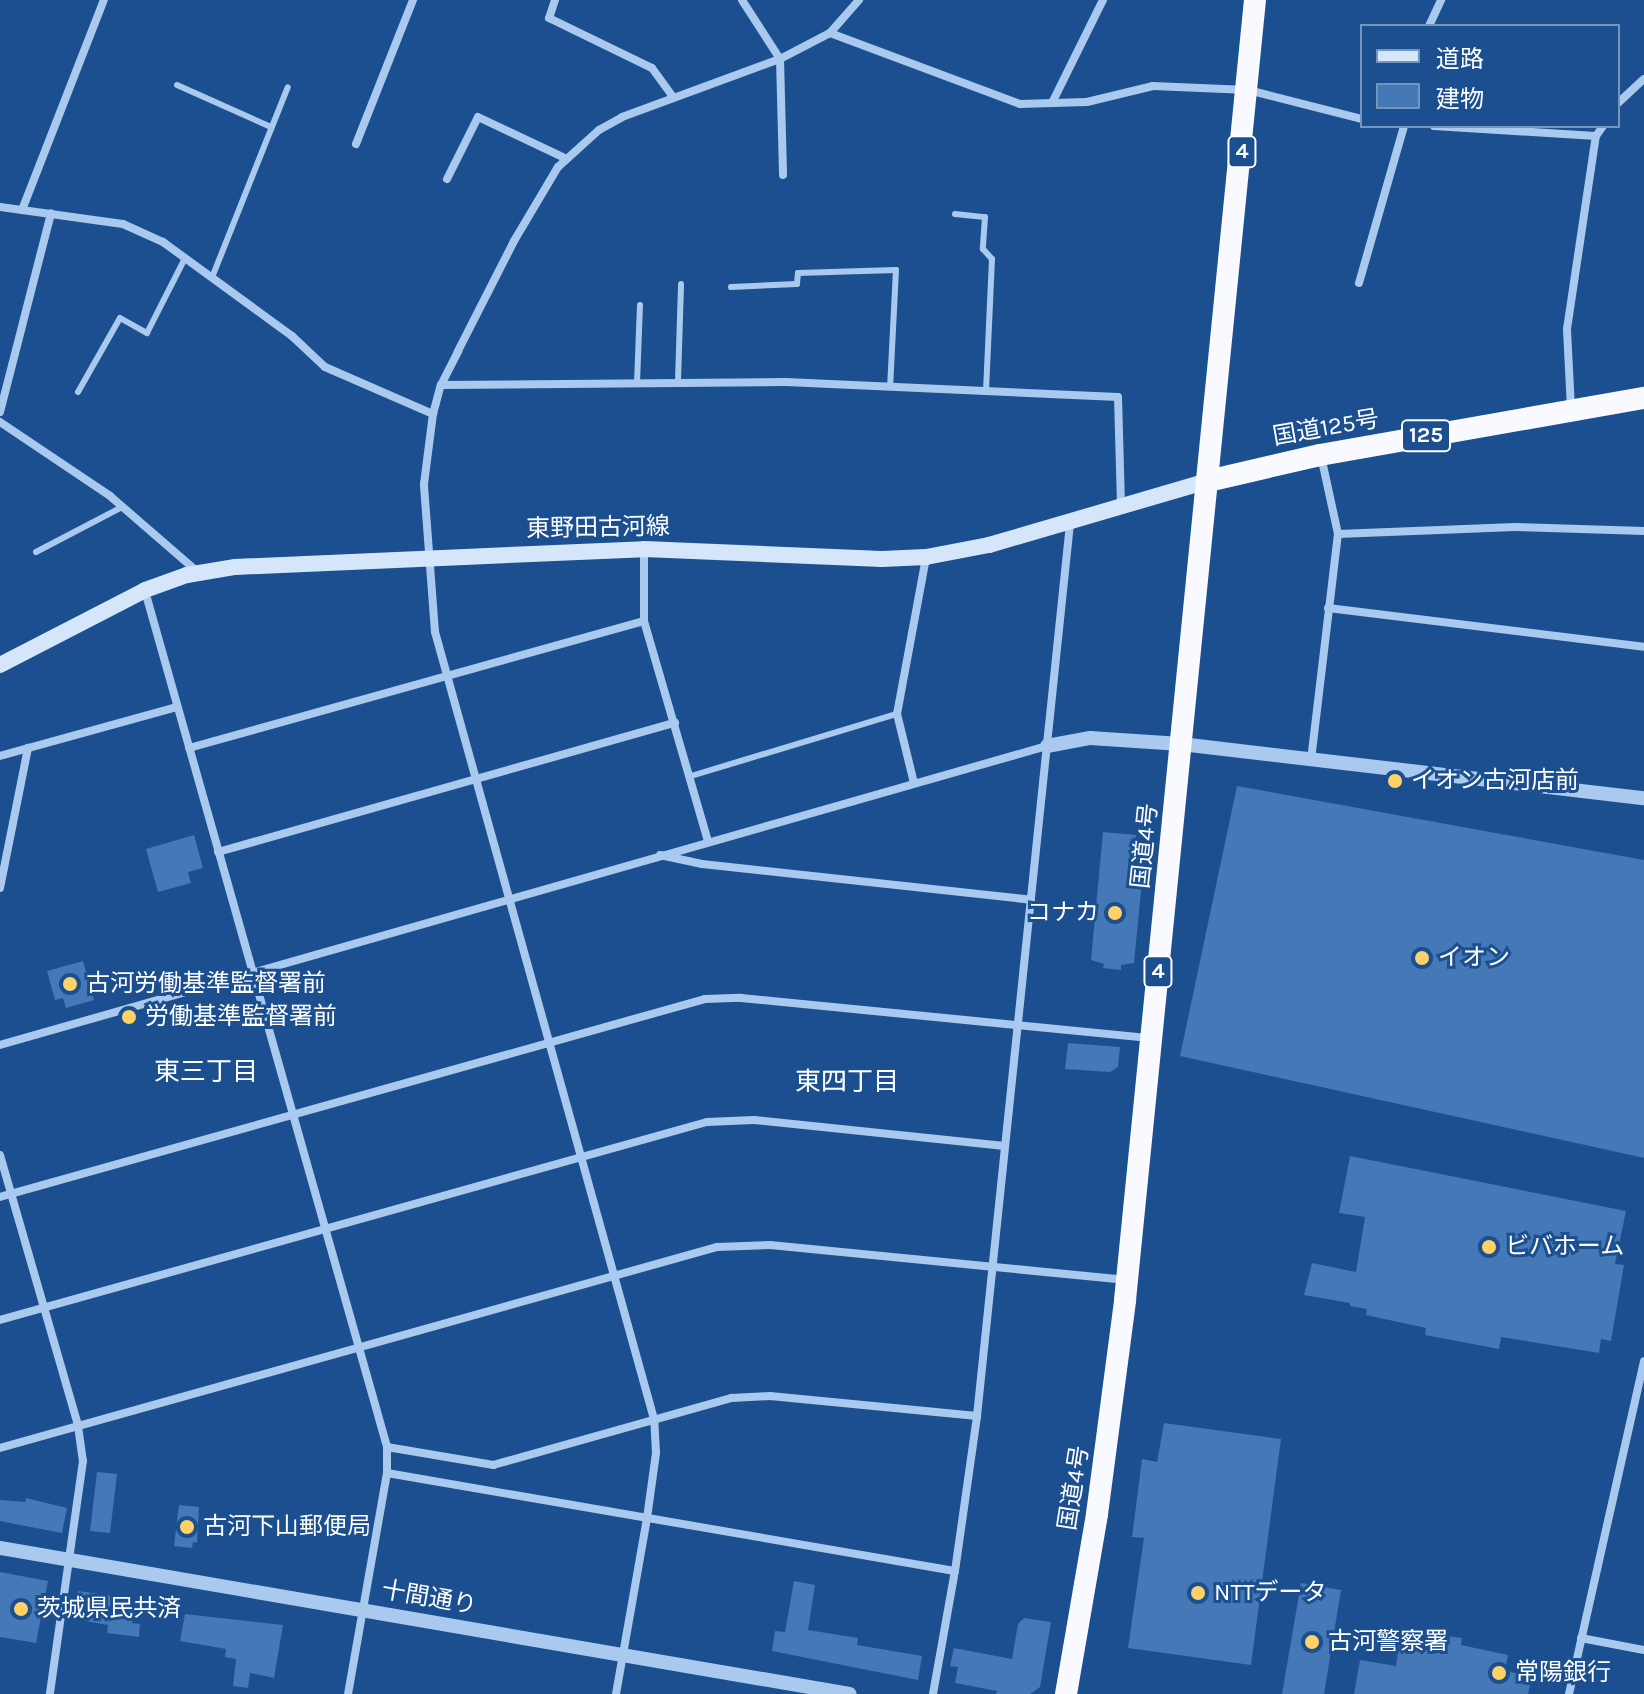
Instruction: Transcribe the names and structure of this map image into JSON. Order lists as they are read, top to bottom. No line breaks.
{"streets":{"highway":["4","国道125号","125","国道4号"],"main road":["東野田古河線"],"street":["十間通り"]},"crossings":[["国道125号","東野田古河線"],["国道125号","国道4号"],["東野田古河線","国道4号"]],"districts":["東三丁目","東四丁目"],"places":["イオン古河店前","コナカ","イオン","古河労働基準監督署前","労働基準監督署前","ビバホーム","古河下山郵便局","NTTデータ","茨城県民共済","古河警察署","常陽銀行"],"legend":["道路","建物"]}
